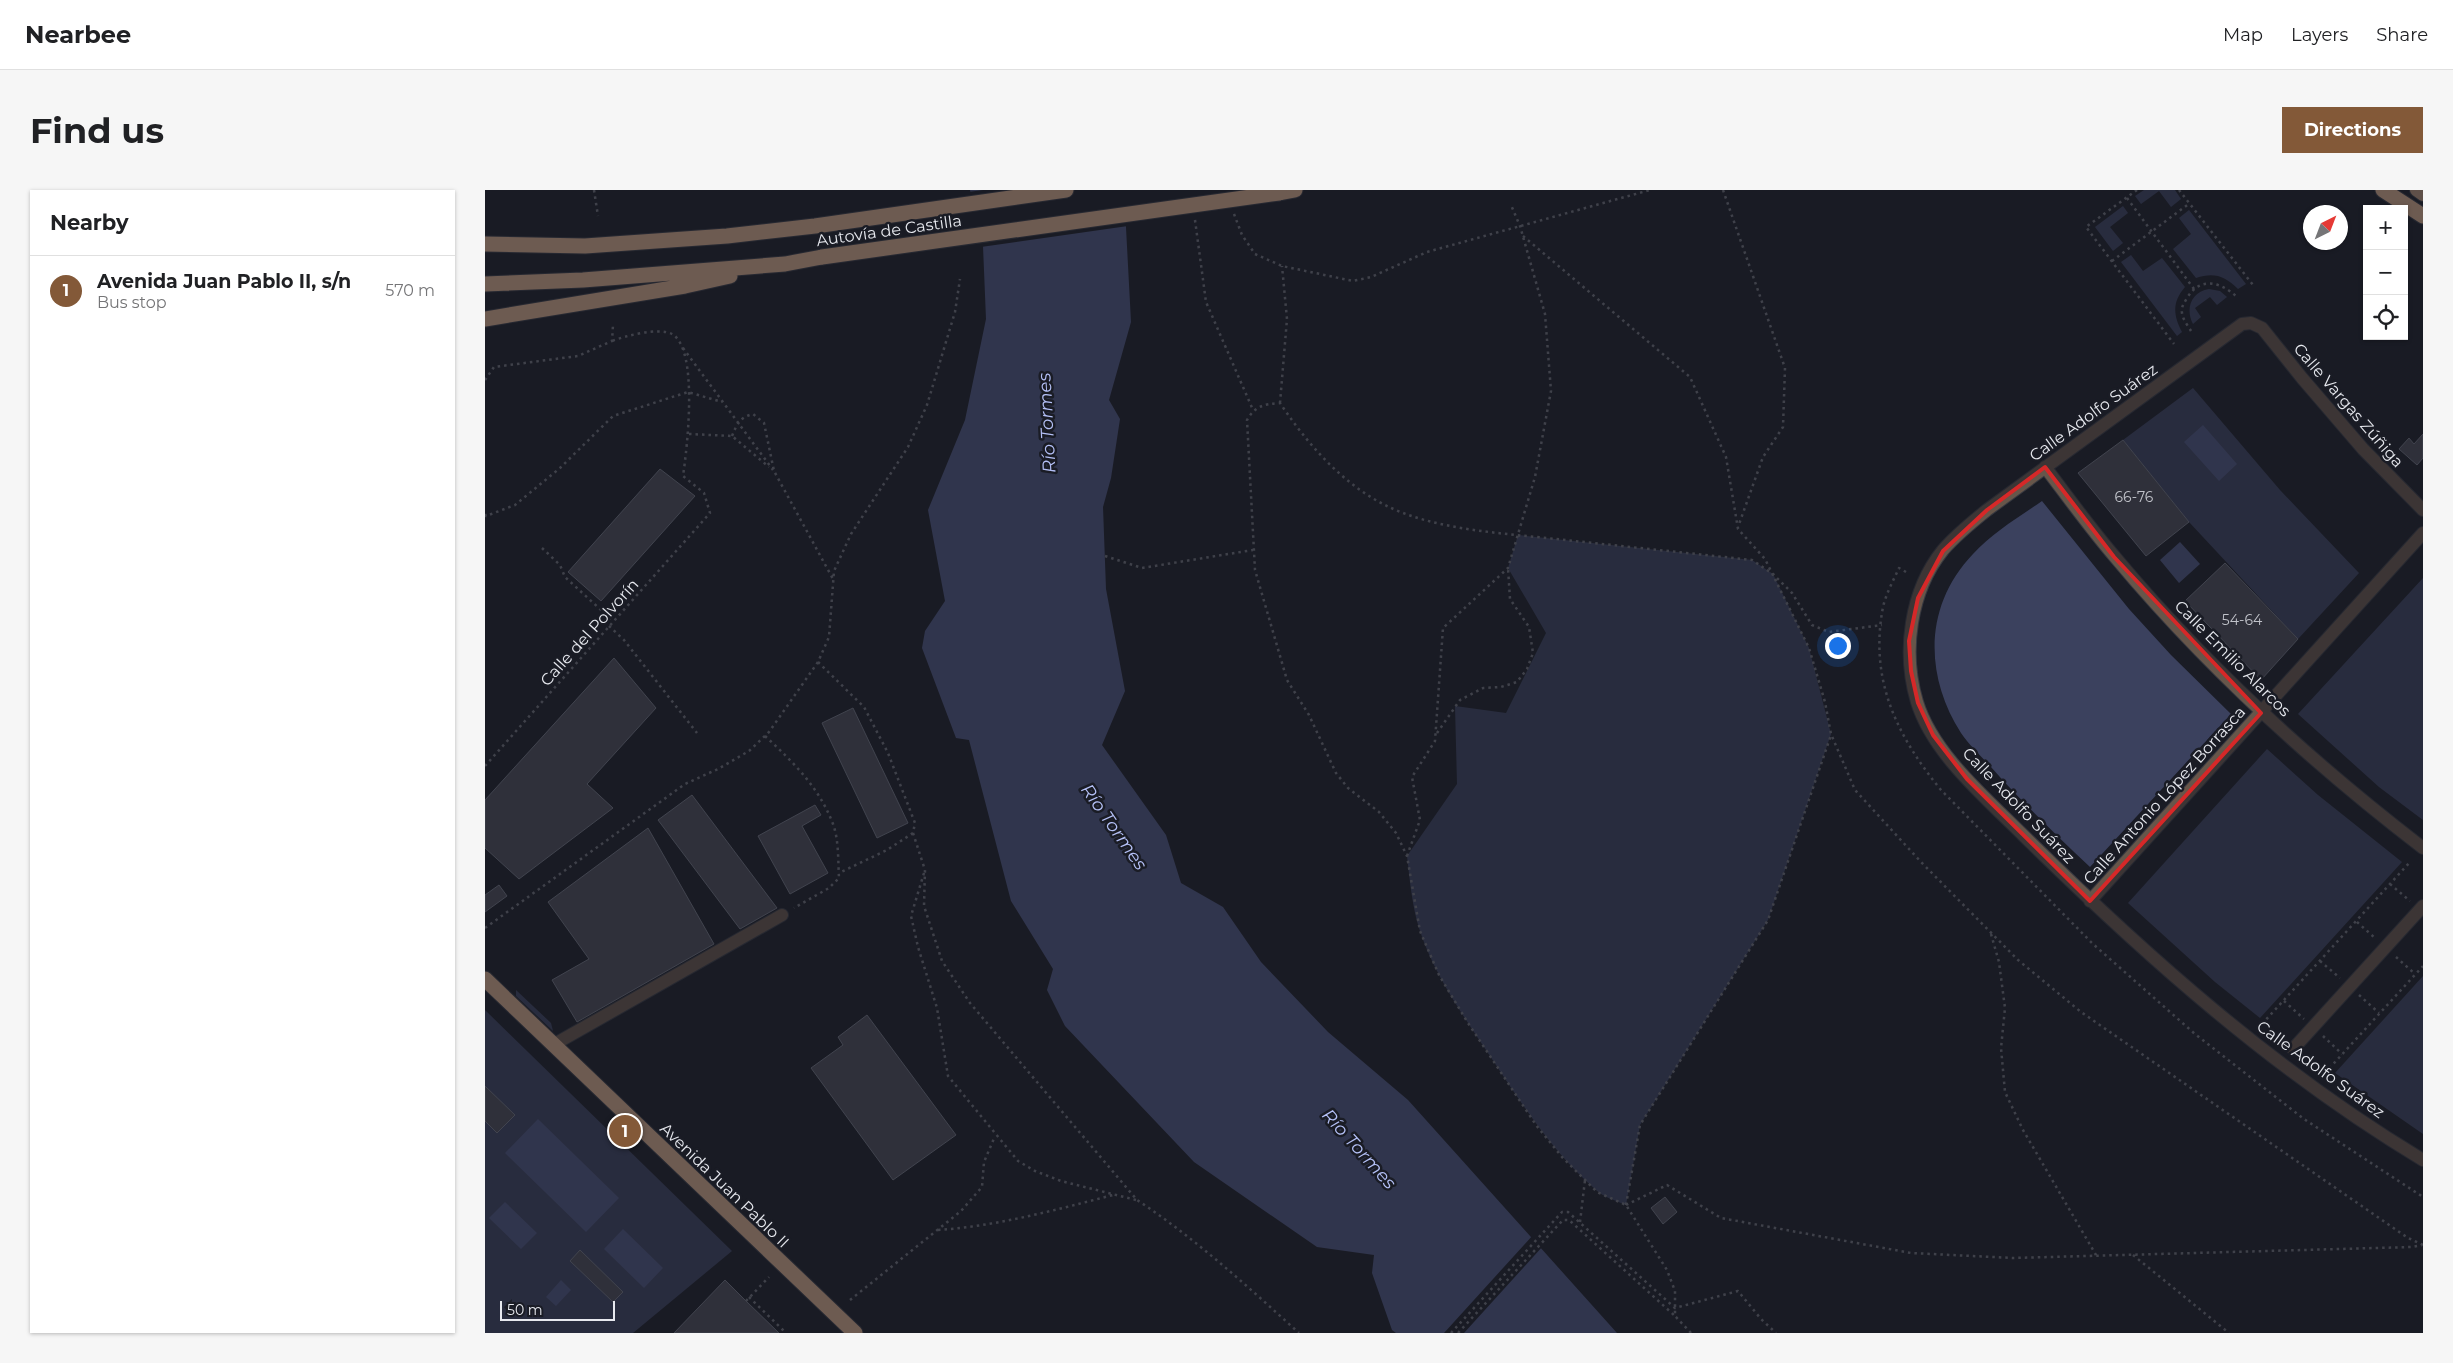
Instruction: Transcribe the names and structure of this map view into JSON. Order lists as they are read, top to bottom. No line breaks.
{"streets":{"highway":["Autovía de Castilla","Avenida Juan Pablo II"],"street":["Calle Vargas Zúñiga","Calle Adolfo Suárez","Calle Emilio Alarcos","Calle Antonio López Borrasca"],"path":["Calle del Polvorín"]},"crossings":[["Calle Vargas Zúñiga","Calle Adolfo Suárez"],["Calle Adolfo Suárez","Calle Emilio Alarcos"],["Calle Adolfo Suárez","Calle Antonio López Borrasca"],["Calle Emilio Alarcos","Calle Antonio López Borrasca"]],"water":["Río Tormes"],"house_numbers":["66-76","54-64"],"scale_bar":"50 m","north":"top right","page":{"header":"Nearbee","nav":["Map","Layers","Share"],"buttons":"Directions","title":"Find us","heading":"Nearby","map_buttons":["+","−"],"list":[{"mark":"1","name":"Avenida Juan Pablo II, s/n","note":"Bus stop","value":"570 m"}],"pins":"1","scale":"50 m"}}
